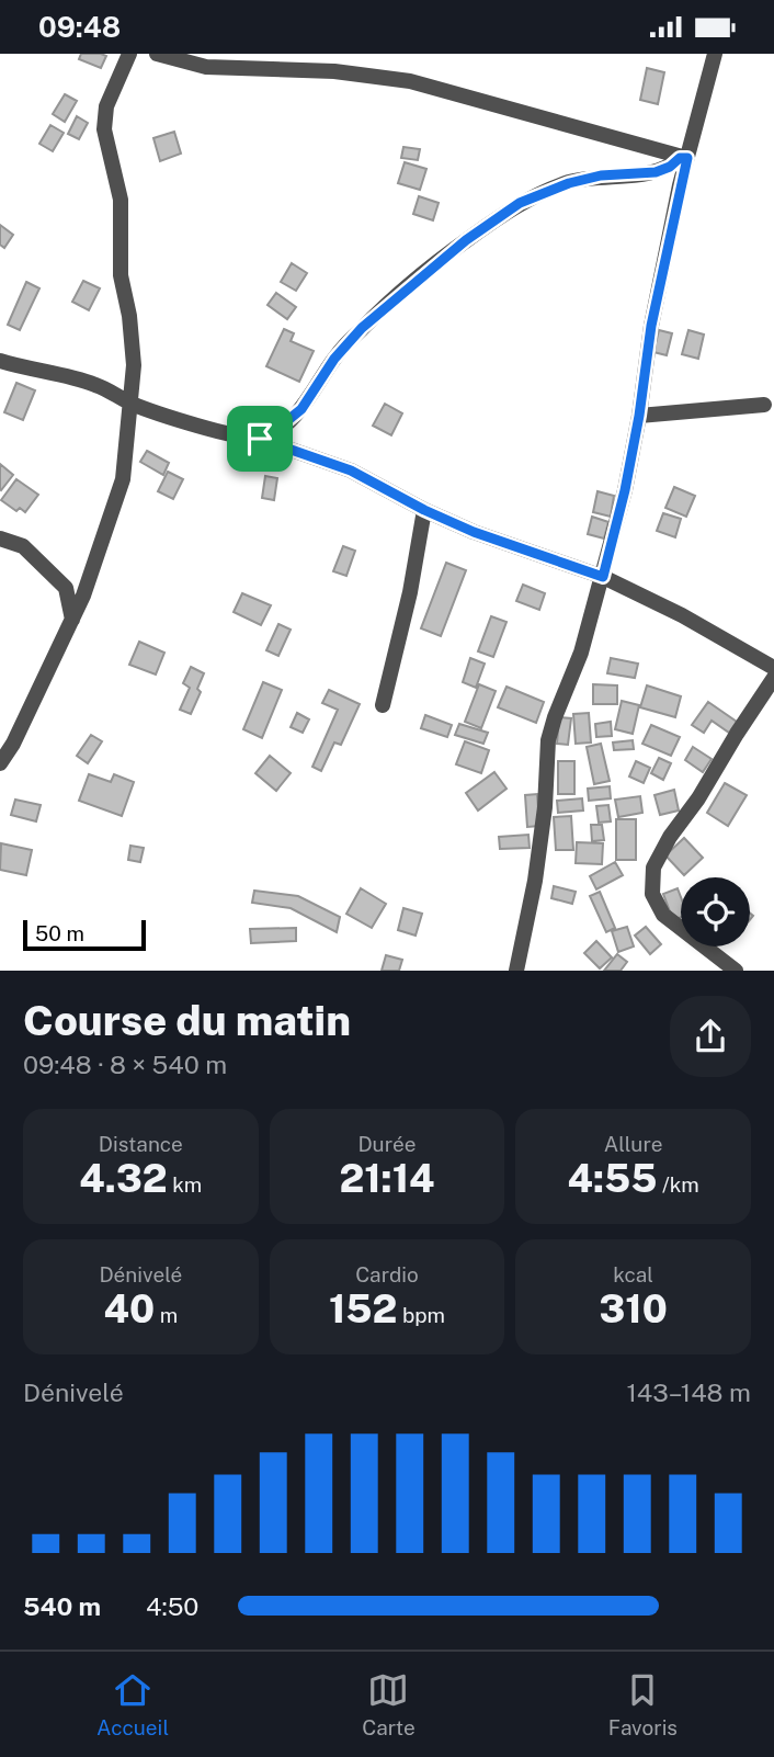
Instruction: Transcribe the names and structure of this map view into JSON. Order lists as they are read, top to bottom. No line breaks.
{"scale_bar":"50 m","page":{"status":"09:48","scale":"50 m","heading":["Course du matin","09:48 · 8 × 540 m"],"stats":[["Distance","4.32 km"],["Durée","21:14"],["Allure","4:55 /km"],["Dénivelé","40 m"],["Cardio","152 bpm"],["kcal","310"]],"chart":["Dénivelé","143–148 m"],"list":[{"name":"540 m","note":"4:50"}],"tabs":["Accueil","Carte","Favoris"]}}
